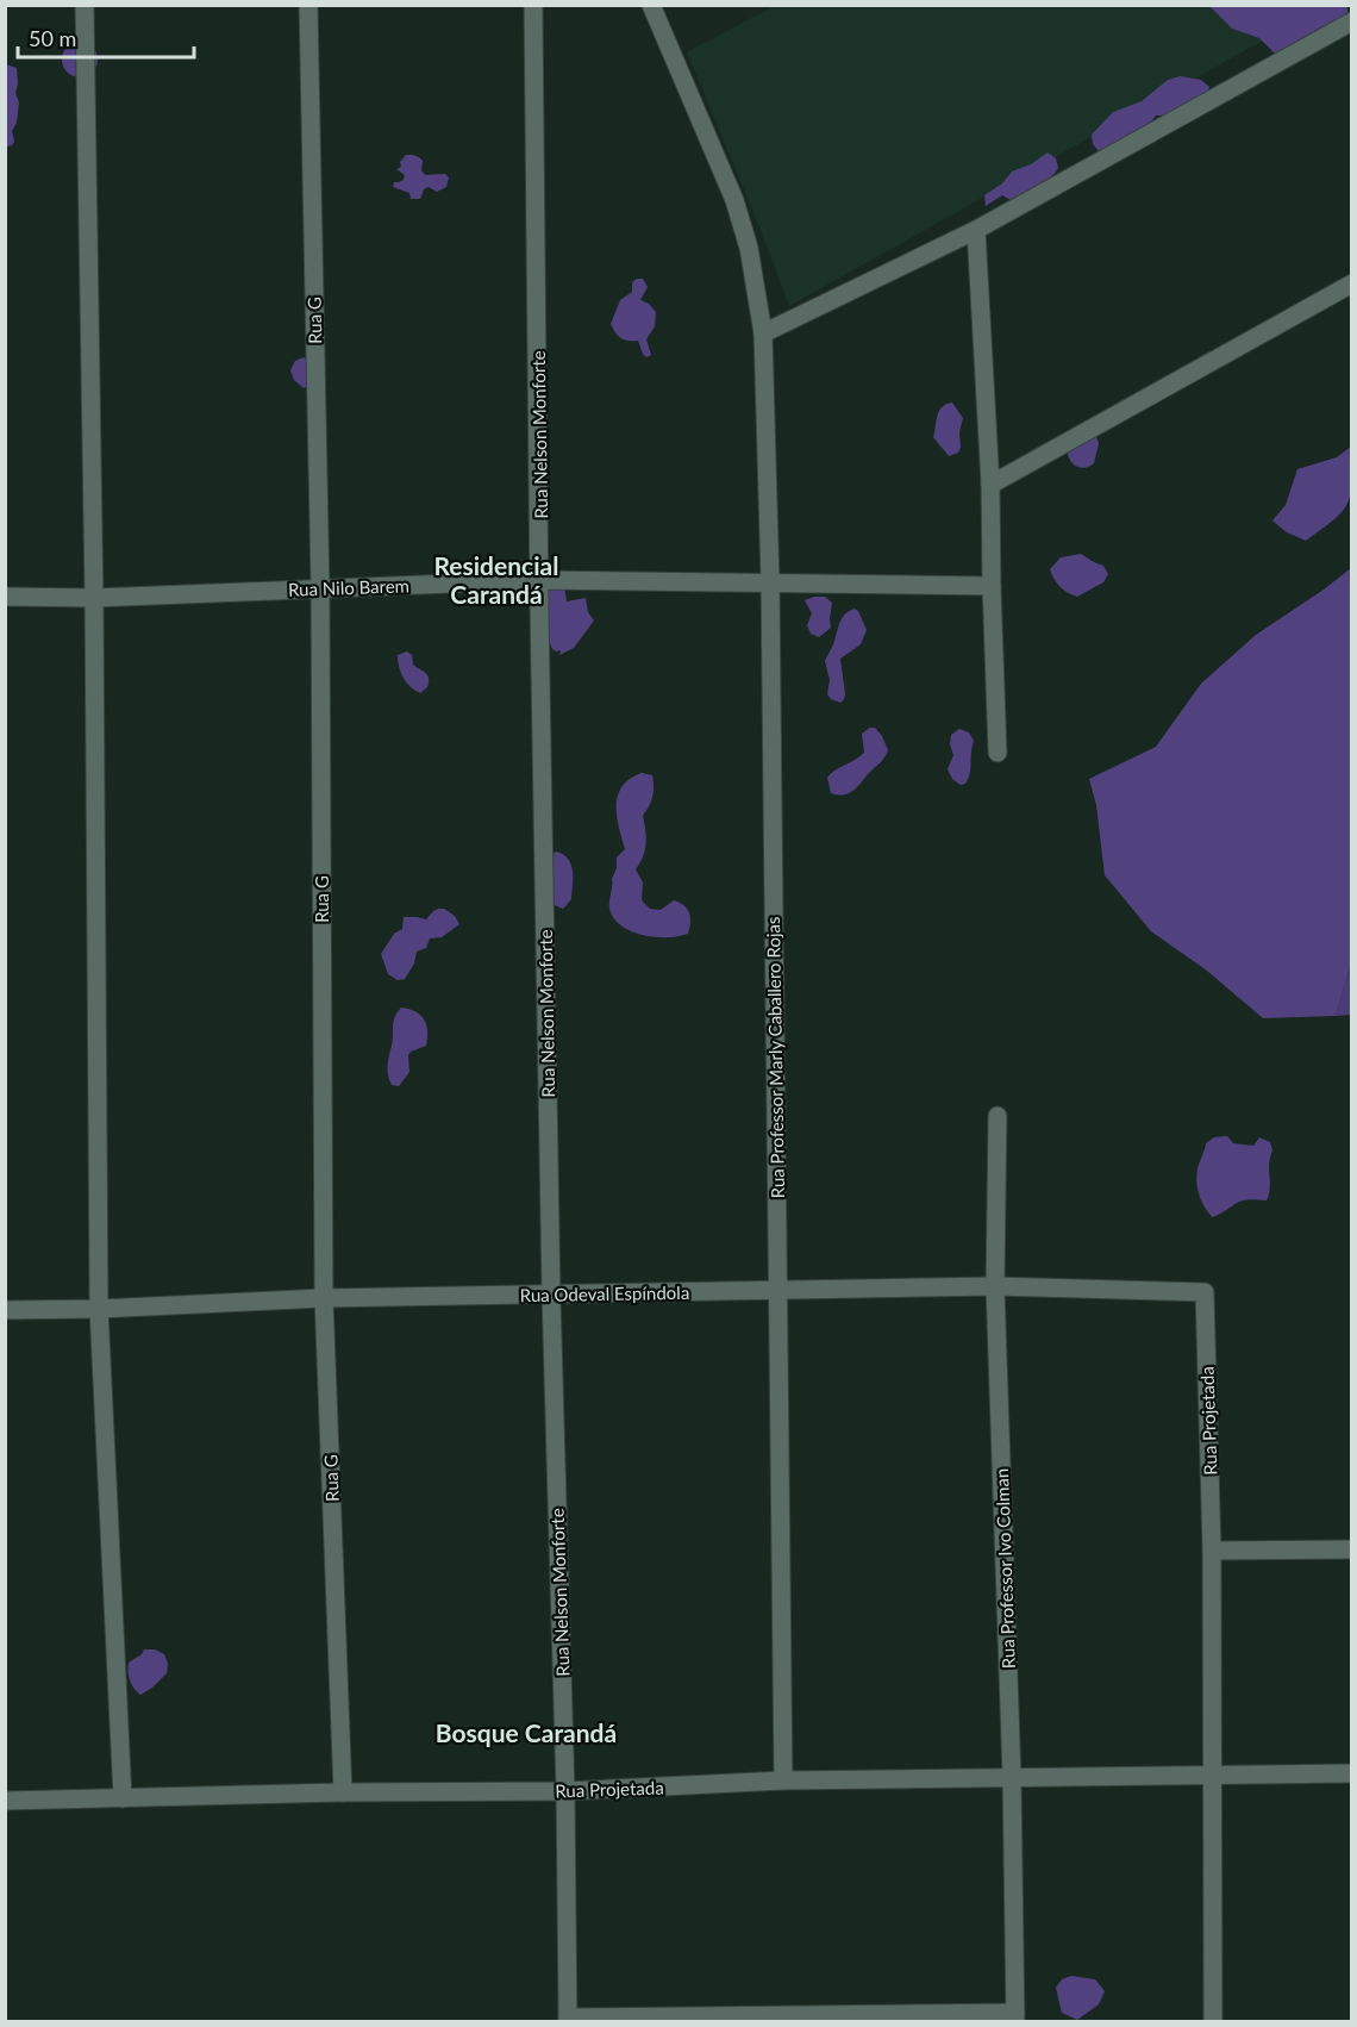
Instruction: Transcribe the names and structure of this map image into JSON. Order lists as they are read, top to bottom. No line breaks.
{"streets":{"street":["Rua G","Rua Nelson Monforte","Rua Nilo Barem","Rua Professor Marly Caballero Rojas","Rua Odeval Espíndola","Rua Projetada","Rua Professor Ivo Colman"]},"crossings":[["Rua G","Rua Nilo Barem"],["Rua G","Rua Odeval Espíndola"],["Rua G","Rua Projetada"],["Rua Nelson Monforte","Rua Nilo Barem"],["Rua Nelson Monforte","Rua Odeval Espíndola"],["Rua Nelson Monforte","Rua Projetada"],["Rua Nilo Barem","Rua Professor Marly Caballero Rojas"],["Rua Professor Marly Caballero Rojas","Rua Odeval Espíndola"],["Rua Professor Marly Caballero Rojas","Rua Projetada"],["Rua Odeval Espíndola","Rua Projetada"],["Rua Odeval Espíndola","Rua Professor Ivo Colman"],["Rua Projetada","Rua Professor Ivo Colman"]],"districts":["Residencial Carandá","Bosque Carandá"],"scale_bar":"50 m"}
